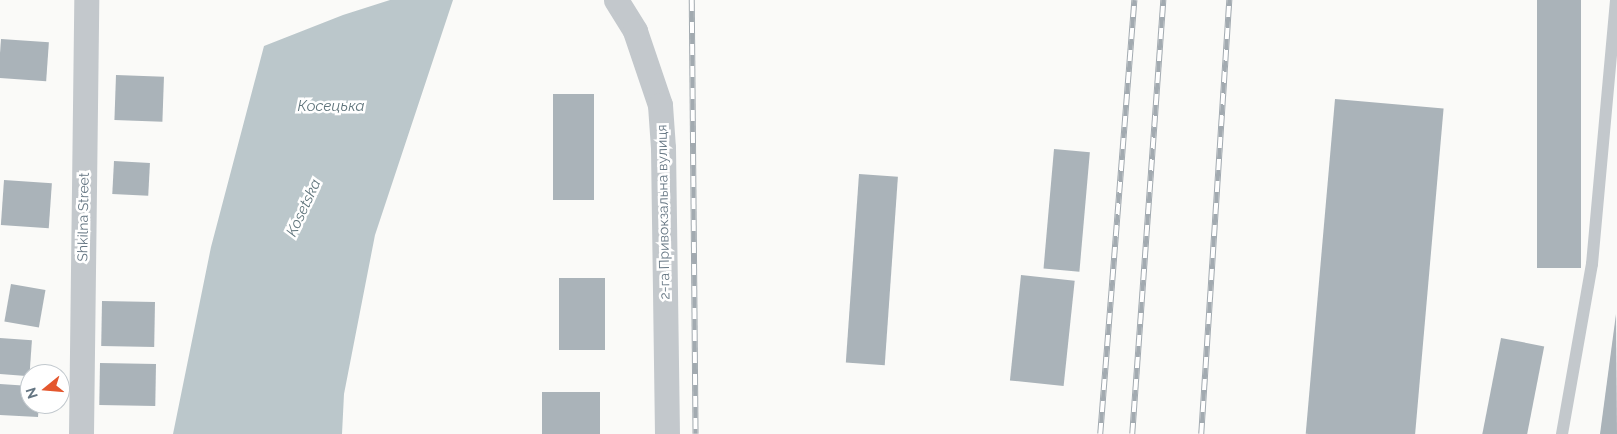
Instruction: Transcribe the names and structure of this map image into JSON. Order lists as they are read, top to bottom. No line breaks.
{"streets":{"street":["2-га Привокзальна вулиця","Shkilna Street"]},"water":["Косецька","Kosetska"],"north":"left"}
